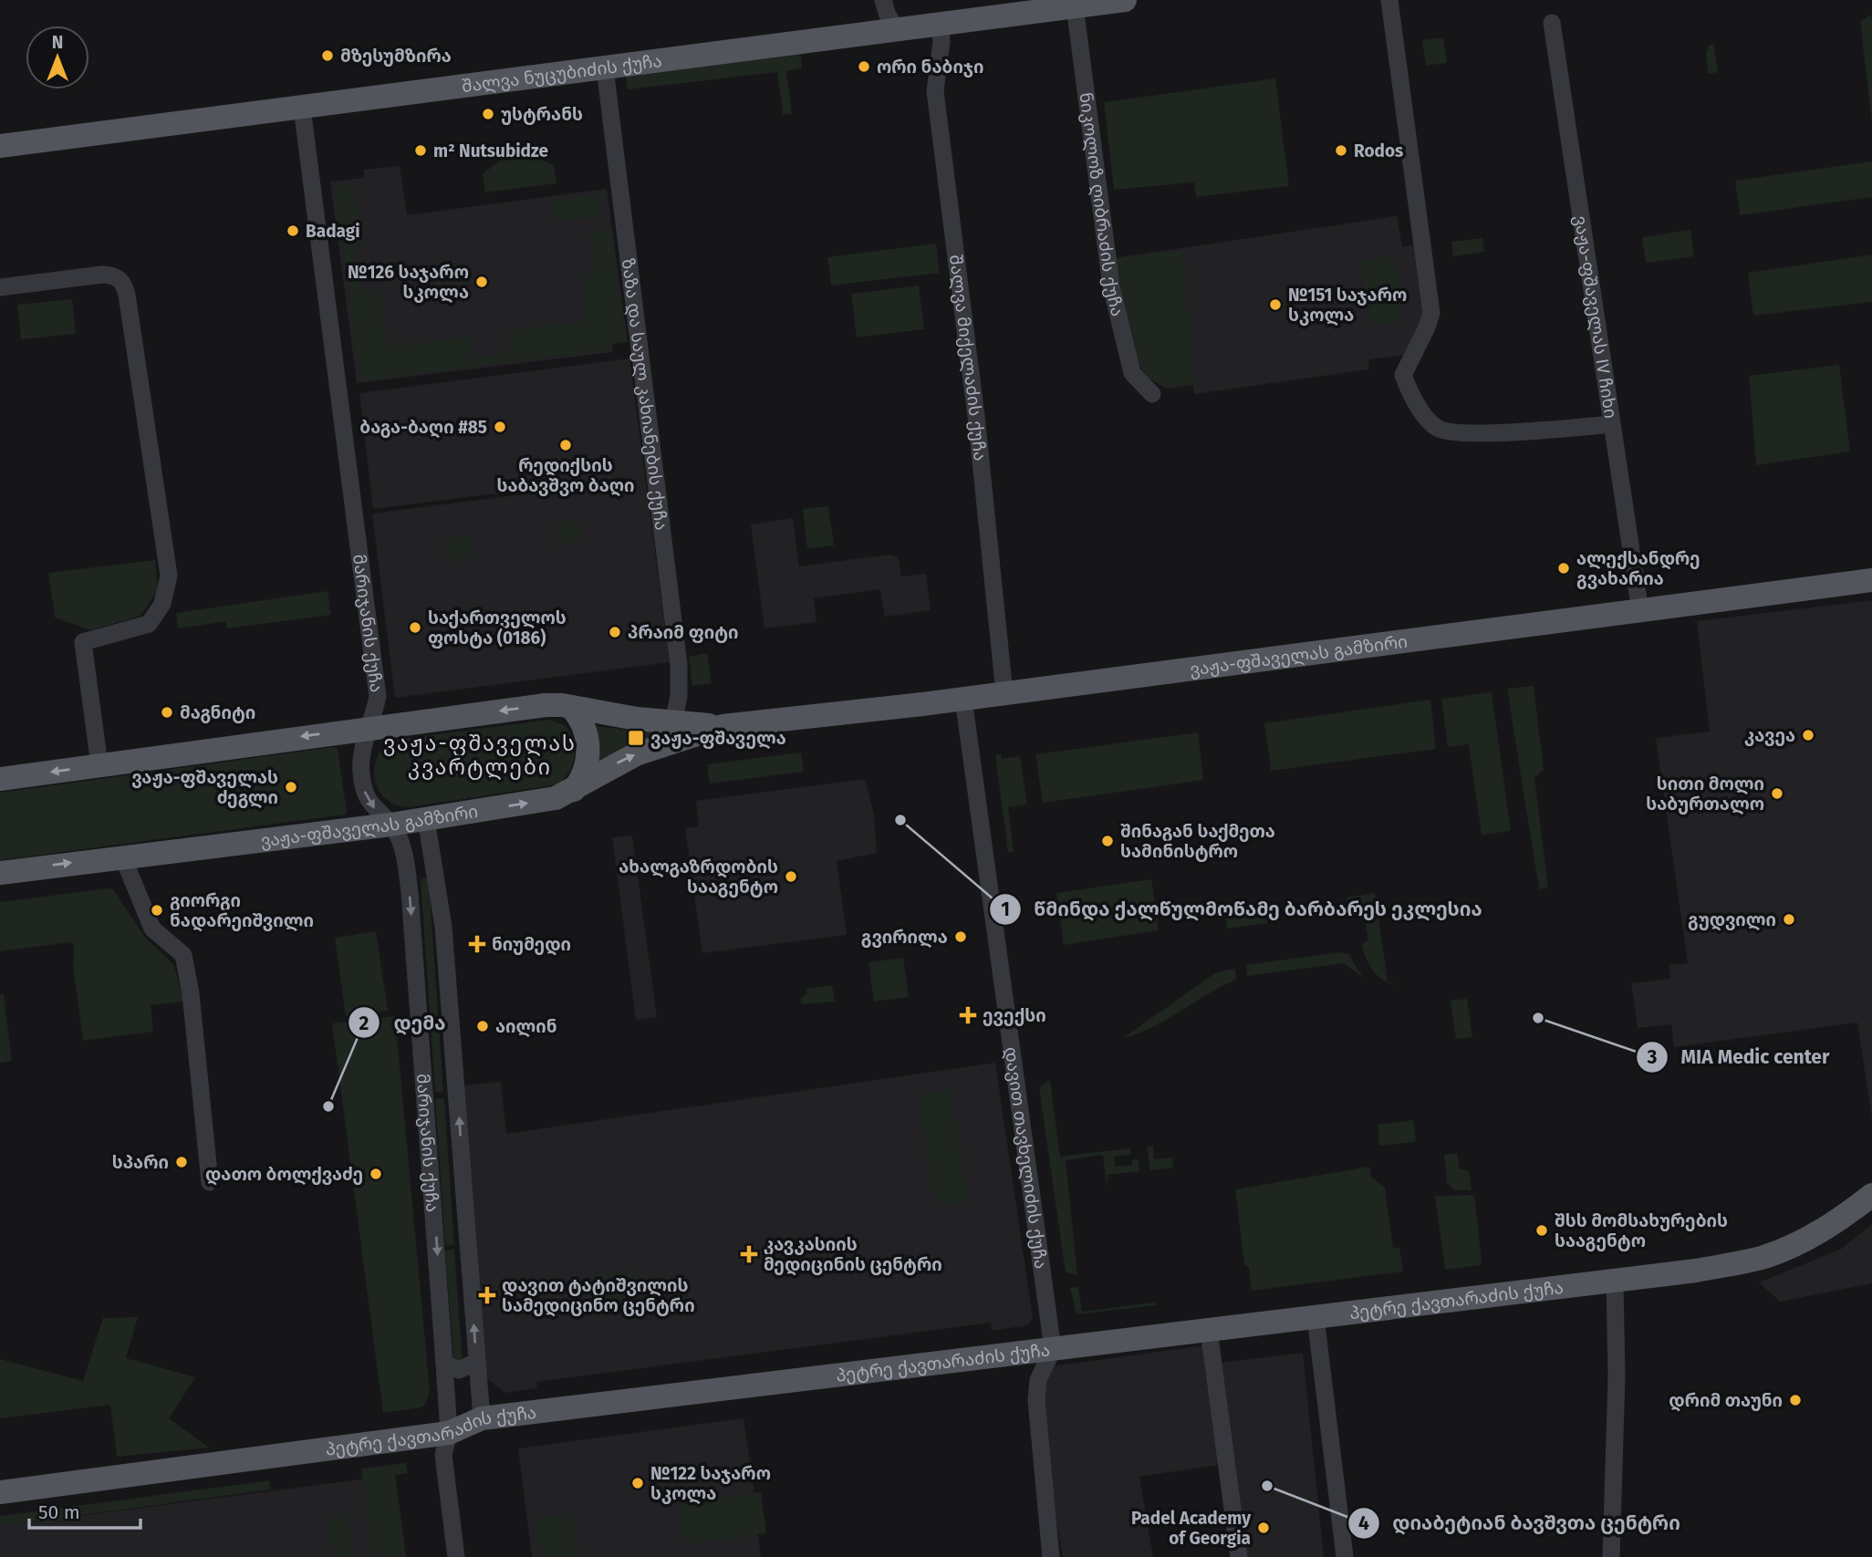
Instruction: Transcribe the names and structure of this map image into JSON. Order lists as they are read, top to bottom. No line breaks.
{"streets":{"main road":["შალვა ნუცუბიძის ქუჩა","ვაჟა-ფშაველას გამზირი","პეტრე ქავთარაძის ქუჩა"],"street":["ნიკოლოზ ღიბრაძის ქუჩა","ვაჟა-ფშაველას IV ჩიხი","შალვა მიქელაძის ქუჩა","ზაზა და საულ კახიანების ქუჩა","მარიჯანის ქუჩა","დავით თავხელიძის ქუჩა"]},"crossings":[["შალვა ნუცუბიძის ქუჩა","ნიკოლოზ ღიბრაძის ქუჩა"],["შალვა ნუცუბიძის ქუჩა","შალვა მიქელაძის ქუჩა"],["შალვა ნუცუბიძის ქუჩა","ზაზა და საულ კახიანების ქუჩა"],["შალვა ნუცუბიძის ქუჩა","მარიჯანის ქუჩა"],["ვაჟა-ფშაველას IV ჩიხი","ვაჟა-ფშაველას გამზირი"],["შალვა მიქელაძის ქუჩა","ვაჟა-ფშაველას გამზირი"],["ზაზა და საულ კახიანების ქუჩა","ვაჟა-ფშაველას გამზირი"],["მარიჯანის ქუჩა","ვაჟა-ფშაველას გამზირი"],["მარიჯანის ქუჩა","პეტრე ქავთარაძის ქუჩა"],["ვაჟა-ფშაველას გამზირი","დავით თავხელიძის ქუჩა"],["დავით თავხელიძის ქუჩა","პეტრე ქავთარაძის ქუჩა"]],"districts":["ვაჟა-ფშაველას კვარტლები"],"places":{"other":["მზესუმზირა","ორი ნაბიჯი","უსტრანს","m² Nutsubidze","Rodos","Badagi","№126 საჯარო სკოლა","№151 საჯარო სკოლა","ბაგა-ბაღი #85","რედიქსის საბავშვო ბაღი","ალექსანდრე გვახარია","საქართველოს ფოსტა (0186)","პრაიმ ფიტი","მაგნიტი","კავეა","ვაჟა-ფშაველას ძეგლი","სითი მოლი საბურთალო","წმინდა ქალწულმოწამე ბარბარეს ეკლესია","შინაგან საქმეთა სამინისტრო","ახალგაზრდობის სააგენტო","გიორგი ნადარეიშვილი","გუდვილი","გვირილა","MIA Medic center","აილინ","დემა","სპარი","დათო ბოლქვაძე","შსს მომსახურების სააგენტო","დრიმ თაუნი","№122 საჯარო სკოლა","დიაბეტიან ბავშვთა ცენტრი","Padel Academy of Georgia"],"transit":["ვაჟა-ფშაველა"],"health":["ნიუმედი","ევექსი","კავკასიის მედიცინის ცენტრი","დავით ტატიშვილის სამედიცინო ცენტრი"]},"scale_bar":"50 m","north":"top"}
